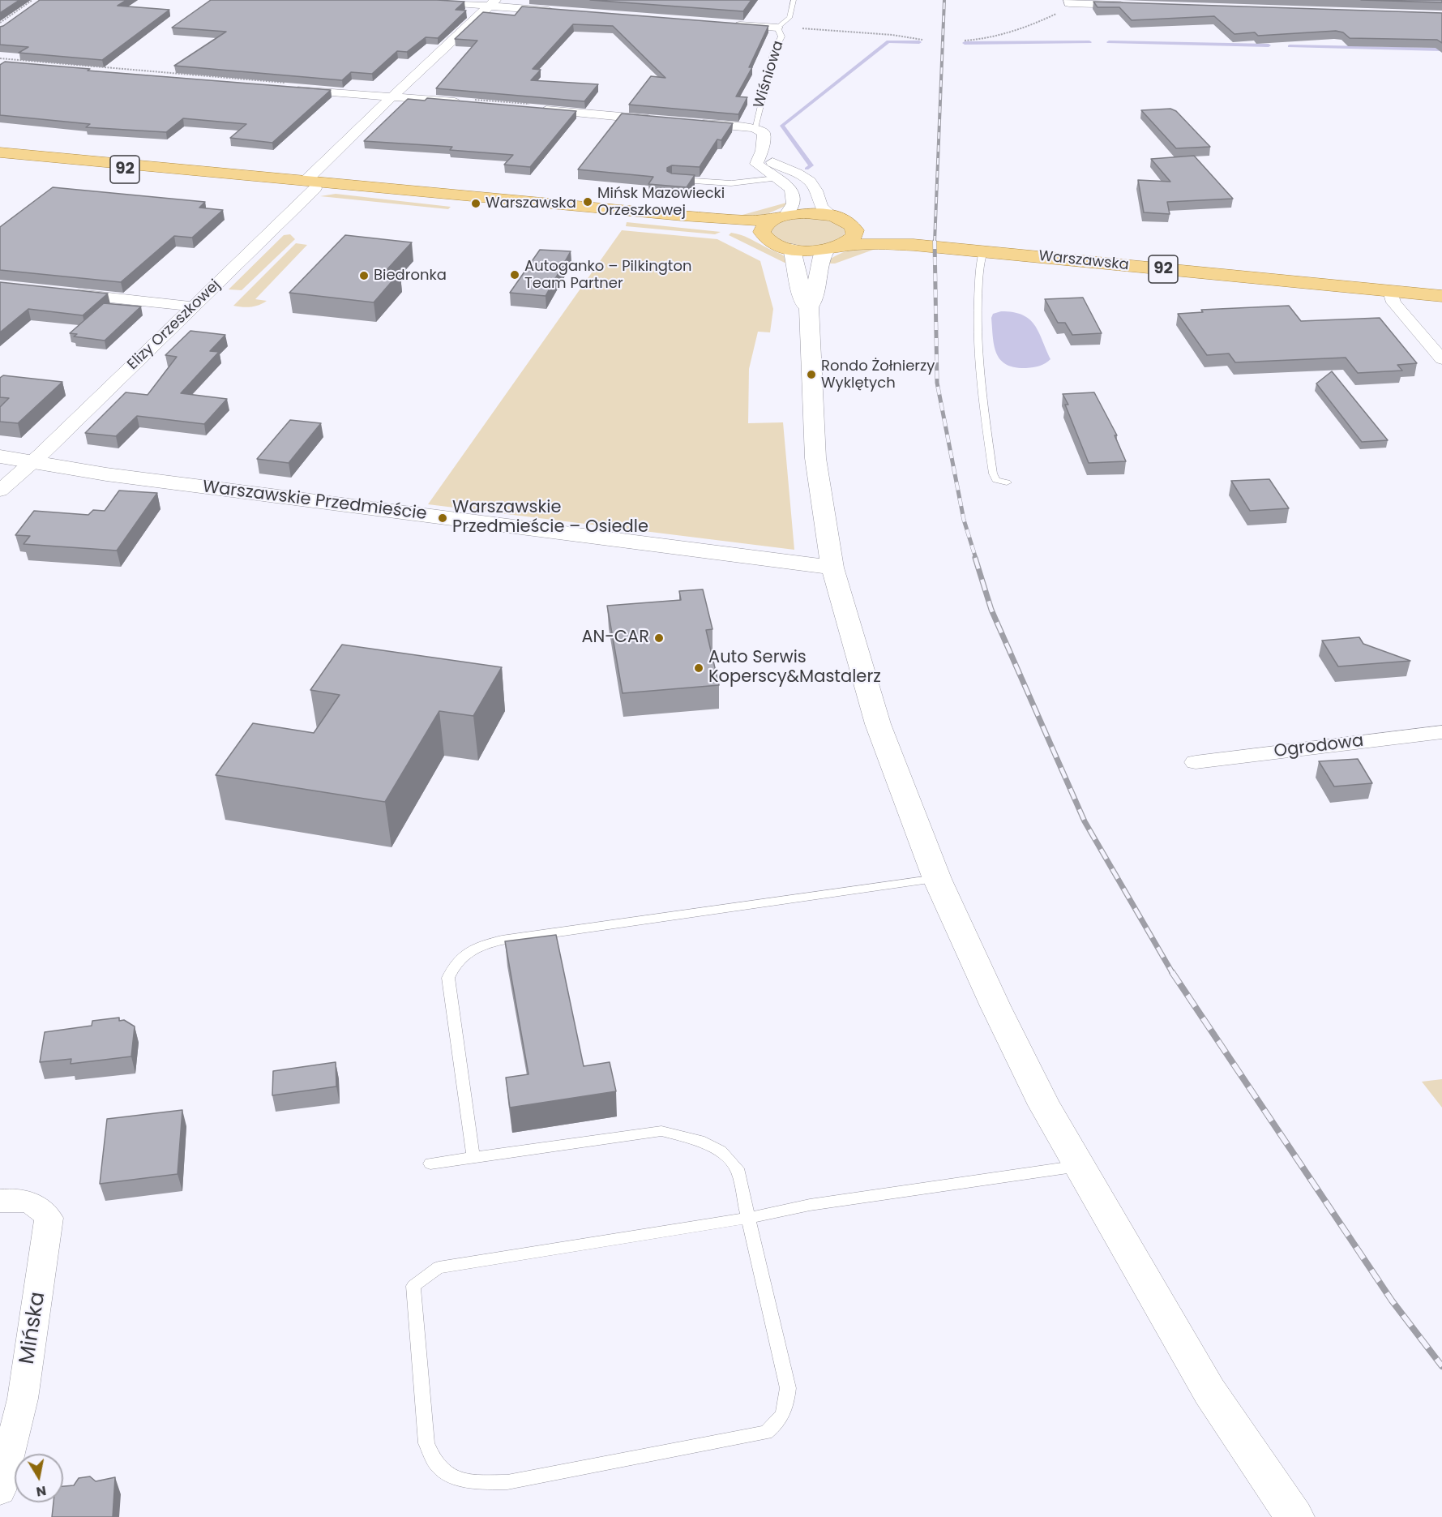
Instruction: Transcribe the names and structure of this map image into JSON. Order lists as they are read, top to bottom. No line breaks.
{"streets":{"main road":["92","Warszawska"],"street":["Wiśniowa","Elizy Orzeszkowej","Warszawskie Przedmieście","Ogrodowa","Mińska"]},"crossings":[["Wiśniowa","92"],["92","Warszawska"],["92","Elizy Orzeszkowej"],["Elizy Orzeszkowej","Warszawskie Przedmieście"]],"places":["Mińsk Mazowiecki Orzeszkowej","Warszawska","Autoganko – Pilkington Team Partner","Biedronka","Rondo Żołnierzy Wyklętych","Warszawskie Przedmieście – Osiedle","AN-CAR","Auto Serwis Koperscy&Mastalerz"],"north":"bottom"}
